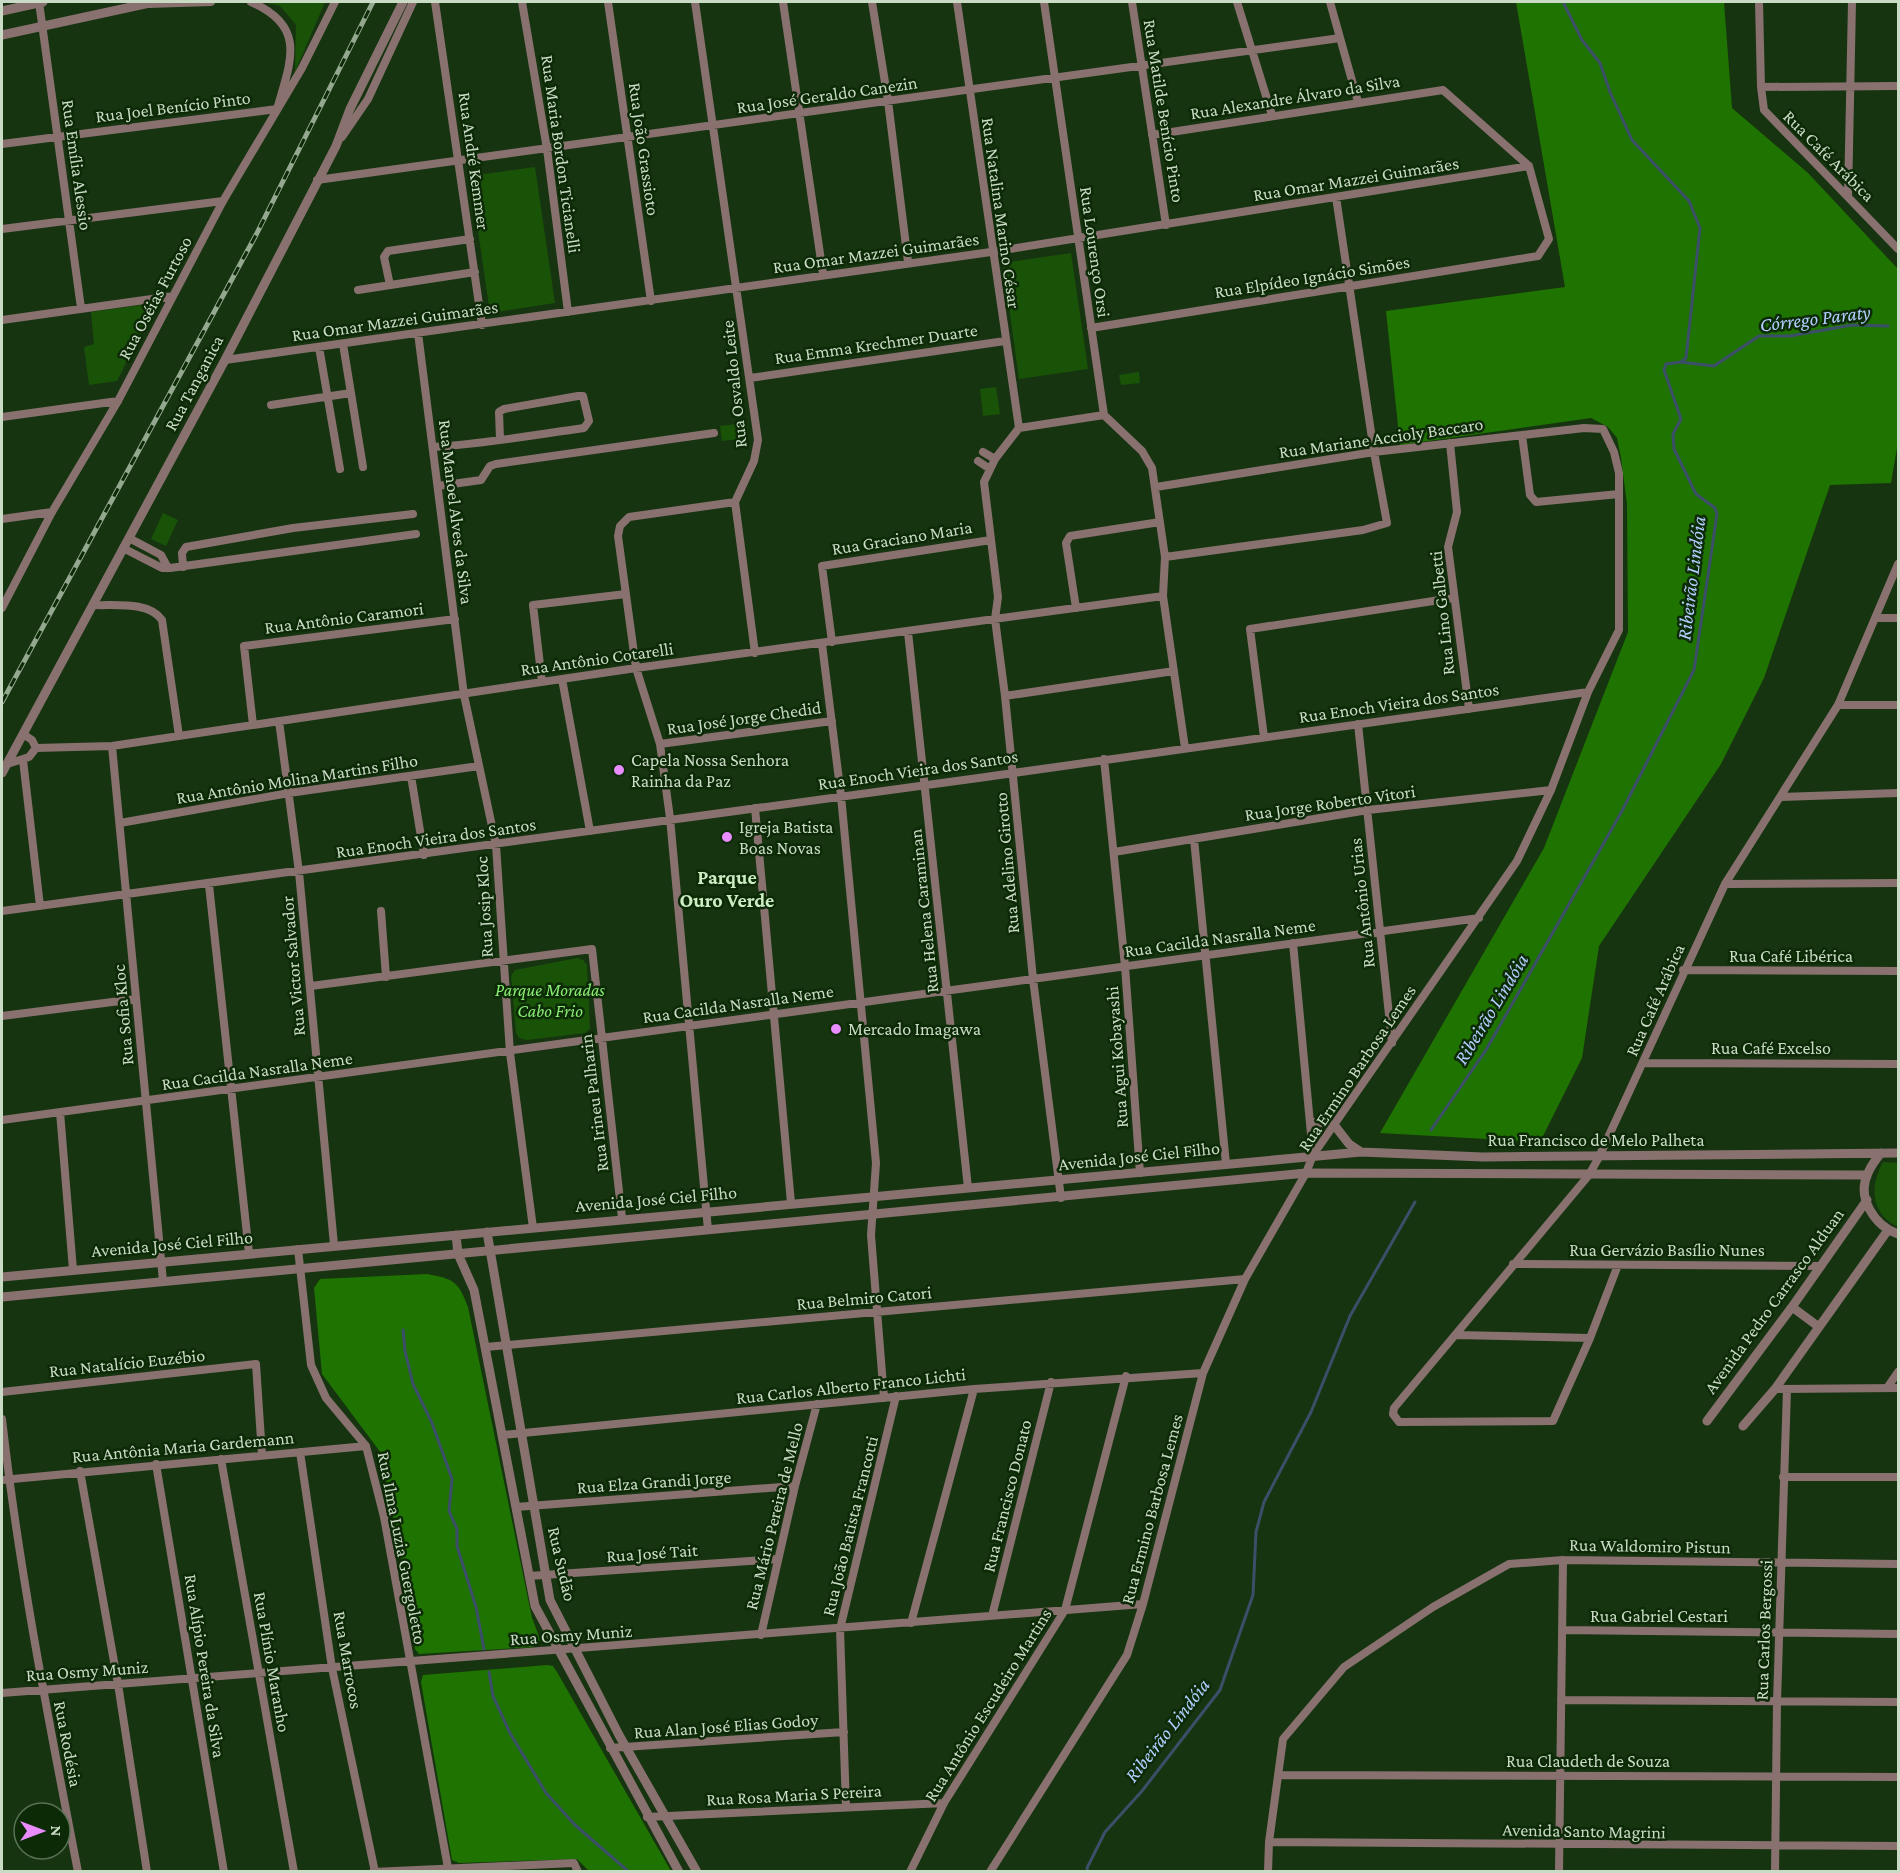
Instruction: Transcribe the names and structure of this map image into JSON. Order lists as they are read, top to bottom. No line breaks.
{"streets":{"street":["Rua José Geraldo Canezin","Rua Alexandre Álvaro da Silva","Rua Joel Benício Pinto","Rua Matilde Benício Pinto","Rua João Grassioto","Rua Maria Bordon Ticianelli","Rua Café Arábica","Rua André Kemmer","Rua Emília Alessio","Rua Omar Mazzei Guimarães","Rua Natalina Marino César","Rua Lourenço Orsi","Rua Elpídeo Ignácio Simões","Rua Oséias Furtoso","Rua Emma Krechmer Duarte","Rua Tanganica","Rua Osvaldo Leite","Rua Mariane Accioly Baccaro","Rua Manoel Alves da Silva","Rua Graciano Maria","Rua Lino Galbetti","Rua Antônio Caramori","Rua Antônio Cotarelli","Rua Enoch Vieira dos Santos","Rua José Jorge Chedid","Rua Antônio Molina Martins Filho","Rua Jorge Roberto Vitori","Rua Adelino Girotto","Rua Antônio Urias","Rua Josip Kloc","Rua Helena Caraminan","Rua Cacilda Nasralla Neme","Rua Café Libérica","Rua Victor Salvador","Rua Sofia Kloc","Rua Café Excelso","Rua Agui Kobayashi","Rua Ermino Barbosa Lemes","Rua Irineu Palharin","Rua Francisco de Melo Palheta","Avenida José Ciel Filho","Rua Gervázio Basílio Nunes","Rua Belmiro Catori","Avenida Pedro Carrasco Alduan","Rua Natalício Euzébio","Rua Carlos Alberto Franco Lichti","Rua Antônia Maria Gardemann","Rua Elza Grandi Jorge","Rua Francisco Donato","Rua Mário Pereira de Mello","Rua João Batista Francotti","Rua Waldomiro Pistun","Rua Ilma Luzia Guergoletto","Rua José Tait","Rua Sudão","Rua Gabriel Cestari","Rua Carlos Bergossi","Rua Osmy Muniz","Rua Marrocos","Rua Plínio Maranho","Rua Alípio Pereira da Silva","Rua Antônio Escudeiro Martins","Rua Alan José Elias Godoy","Rua Rodésia","Rua Claudeth de Souza","Rua Rosa Maria S Pereira","Avenida Santo Magrini"]},"crossings":[["Rua José Geraldo Canezin","Rua Matilde Benício Pinto"],["Rua José Geraldo Canezin","Rua João Grassioto"],["Rua José Geraldo Canezin","Rua Maria Bordon Ticianelli"],["Rua José Geraldo Canezin","Rua André Kemmer"],["Rua José Geraldo Canezin","Rua Natalina Marino César"],["Rua José Geraldo Canezin","Rua Lourenço Orsi"],["Rua José Geraldo Canezin","Rua Tanganica"],["Rua José Geraldo Canezin","Rua Osvaldo Leite"],["Rua Alexandre Álvaro da Silva","Rua Matilde Benício Pinto"],["Rua Alexandre Álvaro da Silva","Rua Omar Mazzei Guimarães"],["Rua Alexandre Álvaro da Silva","Rua Elpídeo Ignácio Simões"],["Rua Joel Benício Pinto","Rua Emília Alessio"],["Rua Joel Benício Pinto","Rua Oséias Furtoso"],["Rua Matilde Benício Pinto","Rua Omar Mazzei Guimarães"],["Rua João Grassioto","Rua Omar Mazzei Guimarães"],["Rua Maria Bordon Ticianelli","Rua Omar Mazzei Guimarães"],["Rua Café Arábica","Rua Café Libérica"],["Rua Café Arábica","Rua Café Excelso"],["Rua Café Arábica","Rua Francisco de Melo Palheta"],["Rua Café Arábica","Rua Gervázio Basílio Nunes"],["Rua André Kemmer","Rua Omar Mazzei Guimarães"],["Rua Omar Mazzei Guimarães","Rua Natalina Marino César"],["Rua Omar Mazzei Guimarães","Rua Lourenço Orsi"],["Rua Omar Mazzei Guimarães","Rua Elpídeo Ignácio Simões"],["Rua Omar Mazzei Guimarães","Rua Tanganica"],["Rua Omar Mazzei Guimarães","Rua Osvaldo Leite"],["Rua Omar Mazzei Guimarães","Rua Manoel Alves da Silva"],["Rua Natalina Marino César","Rua Emma Krechmer Duarte"],["Rua Natalina Marino César","Rua Adelino Girotto"],["Rua Lourenço Orsi","Rua Elpídeo Ignácio Simões"],["Rua Emma Krechmer Duarte","Rua Osvaldo Leite"],["Rua Mariane Accioly Baccaro","Rua Lino Galbetti"],["Rua Mariane Accioly Baccaro","Rua Ermino Barbosa Lemes"],["Rua Manoel Alves da Silva","Rua Antônio Caramori"],["Rua Manoel Alves da Silva","Rua Antônio Cotarelli"],["Rua Manoel Alves da Silva","Rua Josip Kloc"],["Rua Graciano Maria","Rua Antônio Cotarelli"],["Rua Graciano Maria","Rua Adelino Girotto"],["Rua Lino Galbetti","Rua Enoch Vieira dos Santos"],["Rua Antônio Caramori","Rua Antônio Cotarelli"],["Rua Antônio Cotarelli","Rua Adelino Girotto"],["Rua Antônio Cotarelli","Rua Josip Kloc"],["Rua Antônio Cotarelli","Rua Helena Caraminan"],["Rua Antônio Cotarelli","Rua Victor Salvador"],["Rua Antônio Cotarelli","Rua Sofia Kloc"],["Rua Enoch Vieira dos Santos","Rua Adelino Girotto"],["Rua Enoch Vieira dos Santos","Rua Antônio Urias"],["Rua Enoch Vieira dos Santos","Rua Josip Kloc"],["Rua Enoch Vieira dos Santos","Rua Helena Caraminan"],["Rua Enoch Vieira dos Santos","Rua Victor Salvador"],["Rua Enoch Vieira dos Santos","Rua Sofia Kloc"],["Rua Enoch Vieira dos Santos","Rua Agui Kobayashi"],["Rua Enoch Vieira dos Santos","Rua Ermino Barbosa Lemes"],["Rua Antônio Molina Martins Filho","Rua Josip Kloc"],["Rua Antônio Molina Martins Filho","Rua Victor Salvador"],["Rua Antônio Molina Martins Filho","Rua Sofia Kloc"],["Rua Jorge Roberto Vitori","Rua Antônio Urias"],["Rua Jorge Roberto Vitori","Rua Agui Kobayashi"],["Rua Jorge Roberto Vitori","Rua Ermino Barbosa Lemes"],["Rua Adelino Girotto","Rua Cacilda Nasralla Neme"],["Rua Adelino Girotto","Avenida José Ciel Filho"],["Rua Antônio Urias","Rua Cacilda Nasralla Neme"],["Rua Antônio Urias","Rua Ermino Barbosa Lemes"],["Rua Josip Kloc","Rua Cacilda Nasralla Neme"],["Rua Josip Kloc","Rua Irineu Palharin"],["Rua Josip Kloc","Avenida José Ciel Filho"],["Rua Helena Caraminan","Rua Cacilda Nasralla Neme"],["Rua Helena Caraminan","Avenida José Ciel Filho"],["Rua Cacilda Nasralla Neme","Rua Victor Salvador"],["Rua Cacilda Nasralla Neme","Rua Sofia Kloc"],["Rua Cacilda Nasralla Neme","Rua Agui Kobayashi"],["Rua Cacilda Nasralla Neme","Rua Ermino Barbosa Lemes"],["Rua Cacilda Nasralla Neme","Rua Irineu Palharin"],["Rua Victor Salvador","Avenida José Ciel Filho"],["Rua Sofia Kloc","Avenida José Ciel Filho"],["Rua Agui Kobayashi","Avenida José Ciel Filho"],["Rua Ermino Barbosa Lemes","Rua Francisco de Melo Palheta"],["Rua Ermino Barbosa Lemes","Avenida José Ciel Filho"],["Rua Ermino Barbosa Lemes","Rua Belmiro Catori"],["Rua Ermino Barbosa Lemes","Rua Carlos Alberto Franco Lichti"],["Rua Ermino Barbosa Lemes","Rua Osmy Muniz"],["Rua Irineu Palharin","Avenida José Ciel Filho"],["Rua Francisco de Melo Palheta","Avenida José Ciel Filho"],["Avenida José Ciel Filho","Rua Ilma Luzia Guergoletto"],["Avenida José Ciel Filho","Rua Sudão"],["Rua Gervázio Basílio Nunes","Avenida Pedro Carrasco Alduan"],["Rua Belmiro Catori","Rua Sudão"],["Rua Natalício Euzébio","Rua Antônia Maria Gardemann"],["Rua Carlos Alberto Franco Lichti","Rua Francisco Donato"],["Rua Carlos Alberto Franco Lichti","Rua Mário Pereira de Mello"],["Rua Carlos Alberto Franco Lichti","Rua João Batista Francotti"],["Rua Carlos Alberto Franco Lichti","Rua Sudão"],["Rua Carlos Alberto Franco Lichti","Rua Antônio Escudeiro Martins"],["Rua Antônia Maria Gardemann","Rua Ilma Luzia Guergoletto"],["Rua Antônia Maria Gardemann","Rua Marrocos"],["Rua Antônia Maria Gardemann","Rua Plínio Maranho"],["Rua Antônia Maria Gardemann","Rua Alípio Pereira da Silva"],["Rua Antônia Maria Gardemann","Rua Rodésia"],["Rua Elza Grandi Jorge","Rua Mário Pereira de Mello"],["Rua Elza Grandi Jorge","Rua Sudão"],["Rua Francisco Donato","Rua Osmy Muniz"],["Rua Mário Pereira de Mello","Rua José Tait"],["Rua Mário Pereira de Mello","Rua Osmy Muniz"],["Rua João Batista Francotti","Rua Osmy Muniz"],["Rua João Batista Francotti","Rua Alan José Elias Godoy"],["Rua João Batista Francotti","Rua Rosa Maria S Pereira"],["Rua Waldomiro Pistun","Rua Carlos Bergossi"],["Rua Waldomiro Pistun","Rua Claudeth de Souza"],["Rua Ilma Luzia Guergoletto","Rua Osmy Muniz"],["Rua José Tait","Rua Sudão"],["Rua Sudão","Rua Osmy Muniz"],["Rua Sudão","Rua Alan José Elias Godoy"],["Rua Sudão","Rua Rosa Maria S Pereira"],["Rua Gabriel Cestari","Rua Carlos Bergossi"],["Rua Carlos Bergossi","Rua Claudeth de Souza"],["Rua Carlos Bergossi","Avenida Santo Magrini"],["Rua Osmy Muniz","Rua Marrocos"],["Rua Osmy Muniz","Rua Plínio Maranho"],["Rua Osmy Muniz","Rua Alípio Pereira da Silva"],["Rua Osmy Muniz","Rua Antônio Escudeiro Martins"],["Rua Osmy Muniz","Rua Rodésia"],["Rua Antônio Escudeiro Martins","Rua Rosa Maria S Pereira"]],"districts":["Parque Ouro Verde"],"water":["Córrego Paraty","Ribeirão Lindóia"],"parks":["Parque Moradas Cabo Frio"],"places":["Capela Nossa Senhora Rainha da Paz","Igreja Batista Boas Novas","Mercado Imagawa"],"north":"right"}
